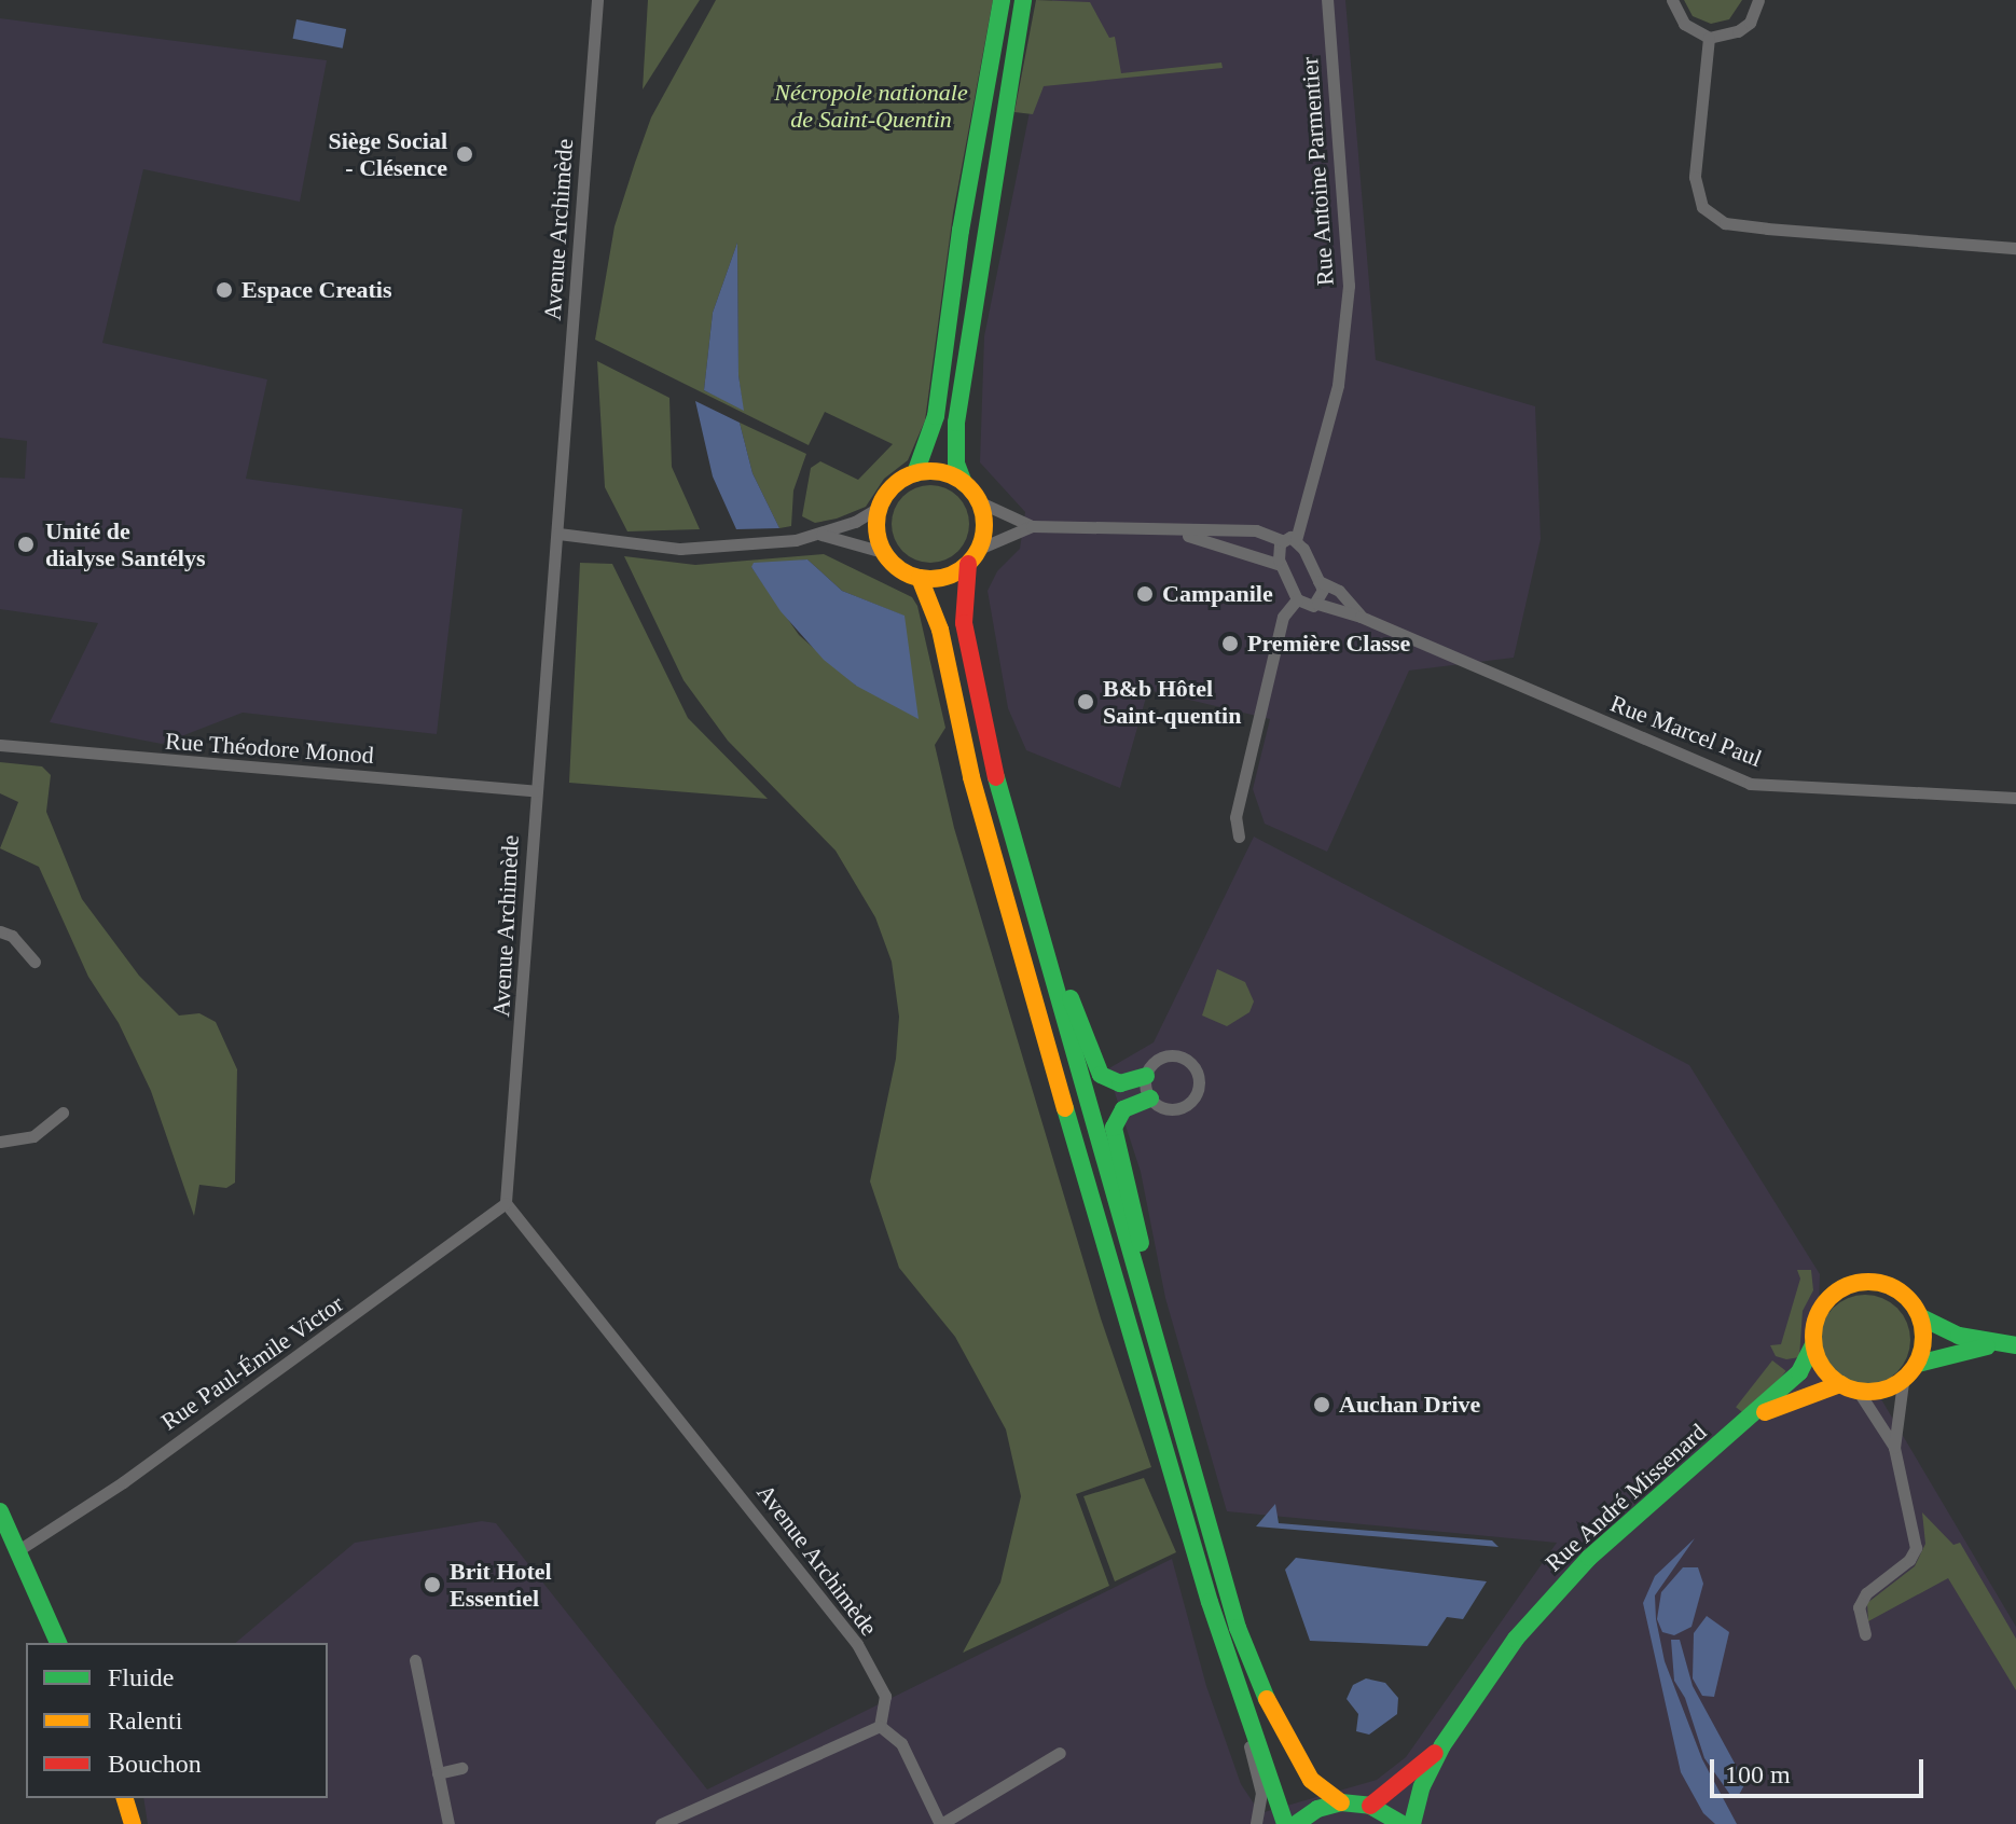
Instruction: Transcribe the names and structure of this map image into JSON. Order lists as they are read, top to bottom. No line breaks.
{"streets":{"main road":["Rue André Missenard"],"street":["Rue Antoine Parmentier","Avenue Archimède","Rue Marcel Paul","Rue Théodore Monod","Rue Paul-Émile Victor"]},"crossings":[["Avenue Archimède","Rue Théodore Monod"],["Avenue Archimède","Rue Paul-Émile Victor"]],"parks":["Nécropole nationale de Saint-Quentin"],"places":["Siège Social - Clésence","Espace Creatis","Unité de dialyse Santélys","Campanile","Première Classe","B&b Hôtel Saint-quentin","Auchan Drive","Brit Hotel Essentiel"],"legend":["Fluide","Ralenti","Bouchon"],"scale_bar":"100 m"}
